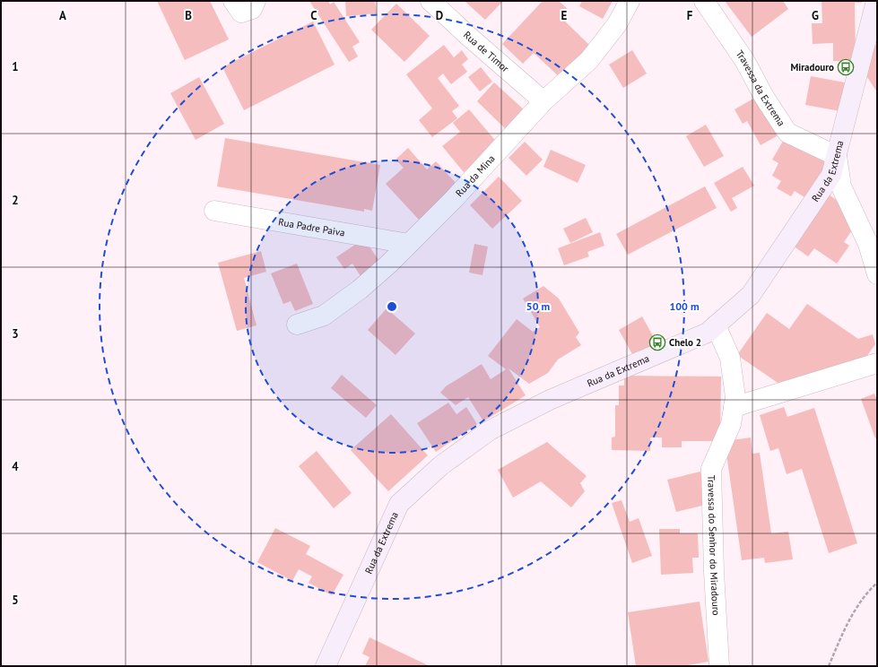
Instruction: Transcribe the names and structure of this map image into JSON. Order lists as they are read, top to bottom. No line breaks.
{"streets":{"street":["Rua de Timor","Travessa da Extrema","Rua da Extrema","Rua da Mina","Rua Padre Paiva","Travessa do Senhor do Miradouro"]},"crossings":[["Rua de Timor","Rua da Mina"],["Travessa da Extrema","Rua da Extrema"],["Rua da Extrema","Travessa do Senhor do Miradouro"],["Rua da Mina","Rua Padre Paiva"]],"places":{"bus stop":["Miradouro","Chelo 2"]},"grid":{"columns":["A","B","C","D","E","F","G"],"rows":["1","2","3","4","5"]},"rings":["50 m","100 m"]}
